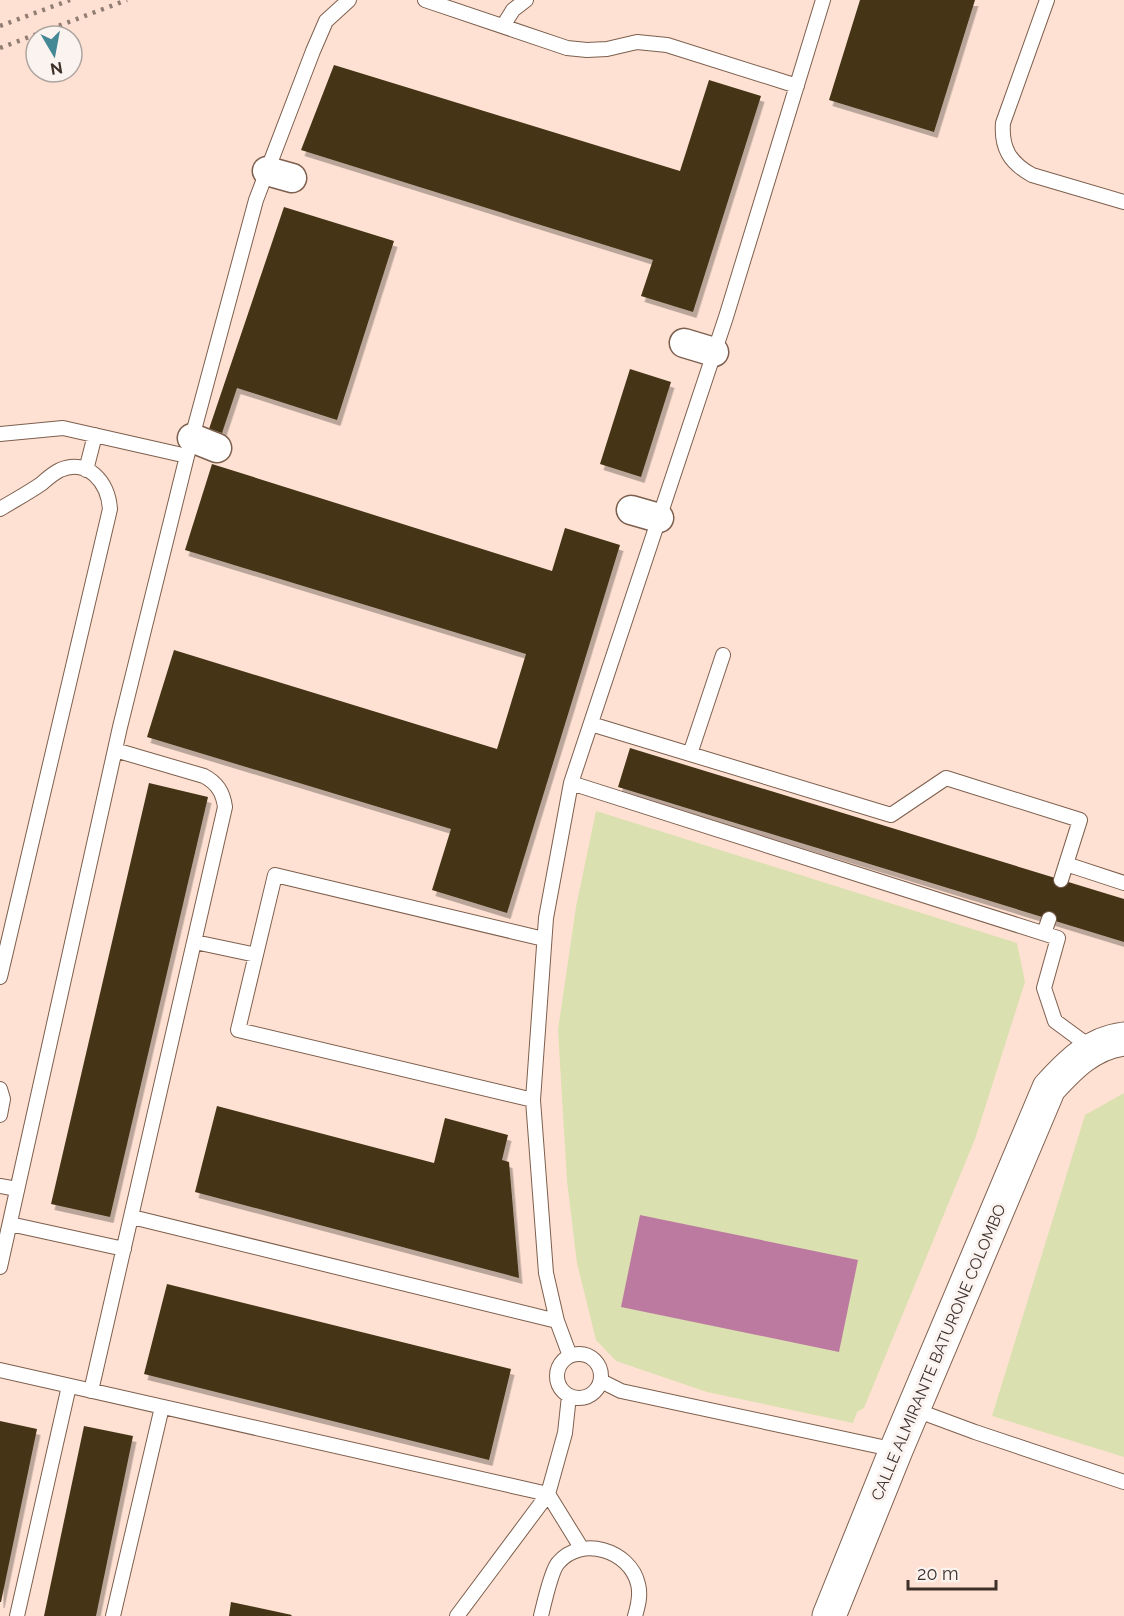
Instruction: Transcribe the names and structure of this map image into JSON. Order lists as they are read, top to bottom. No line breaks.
{"streets":{"street":["CALLE ALMIRANTE BATURONE COLOMBO"]},"scale_bar":"20 m","north":"bottom"}
